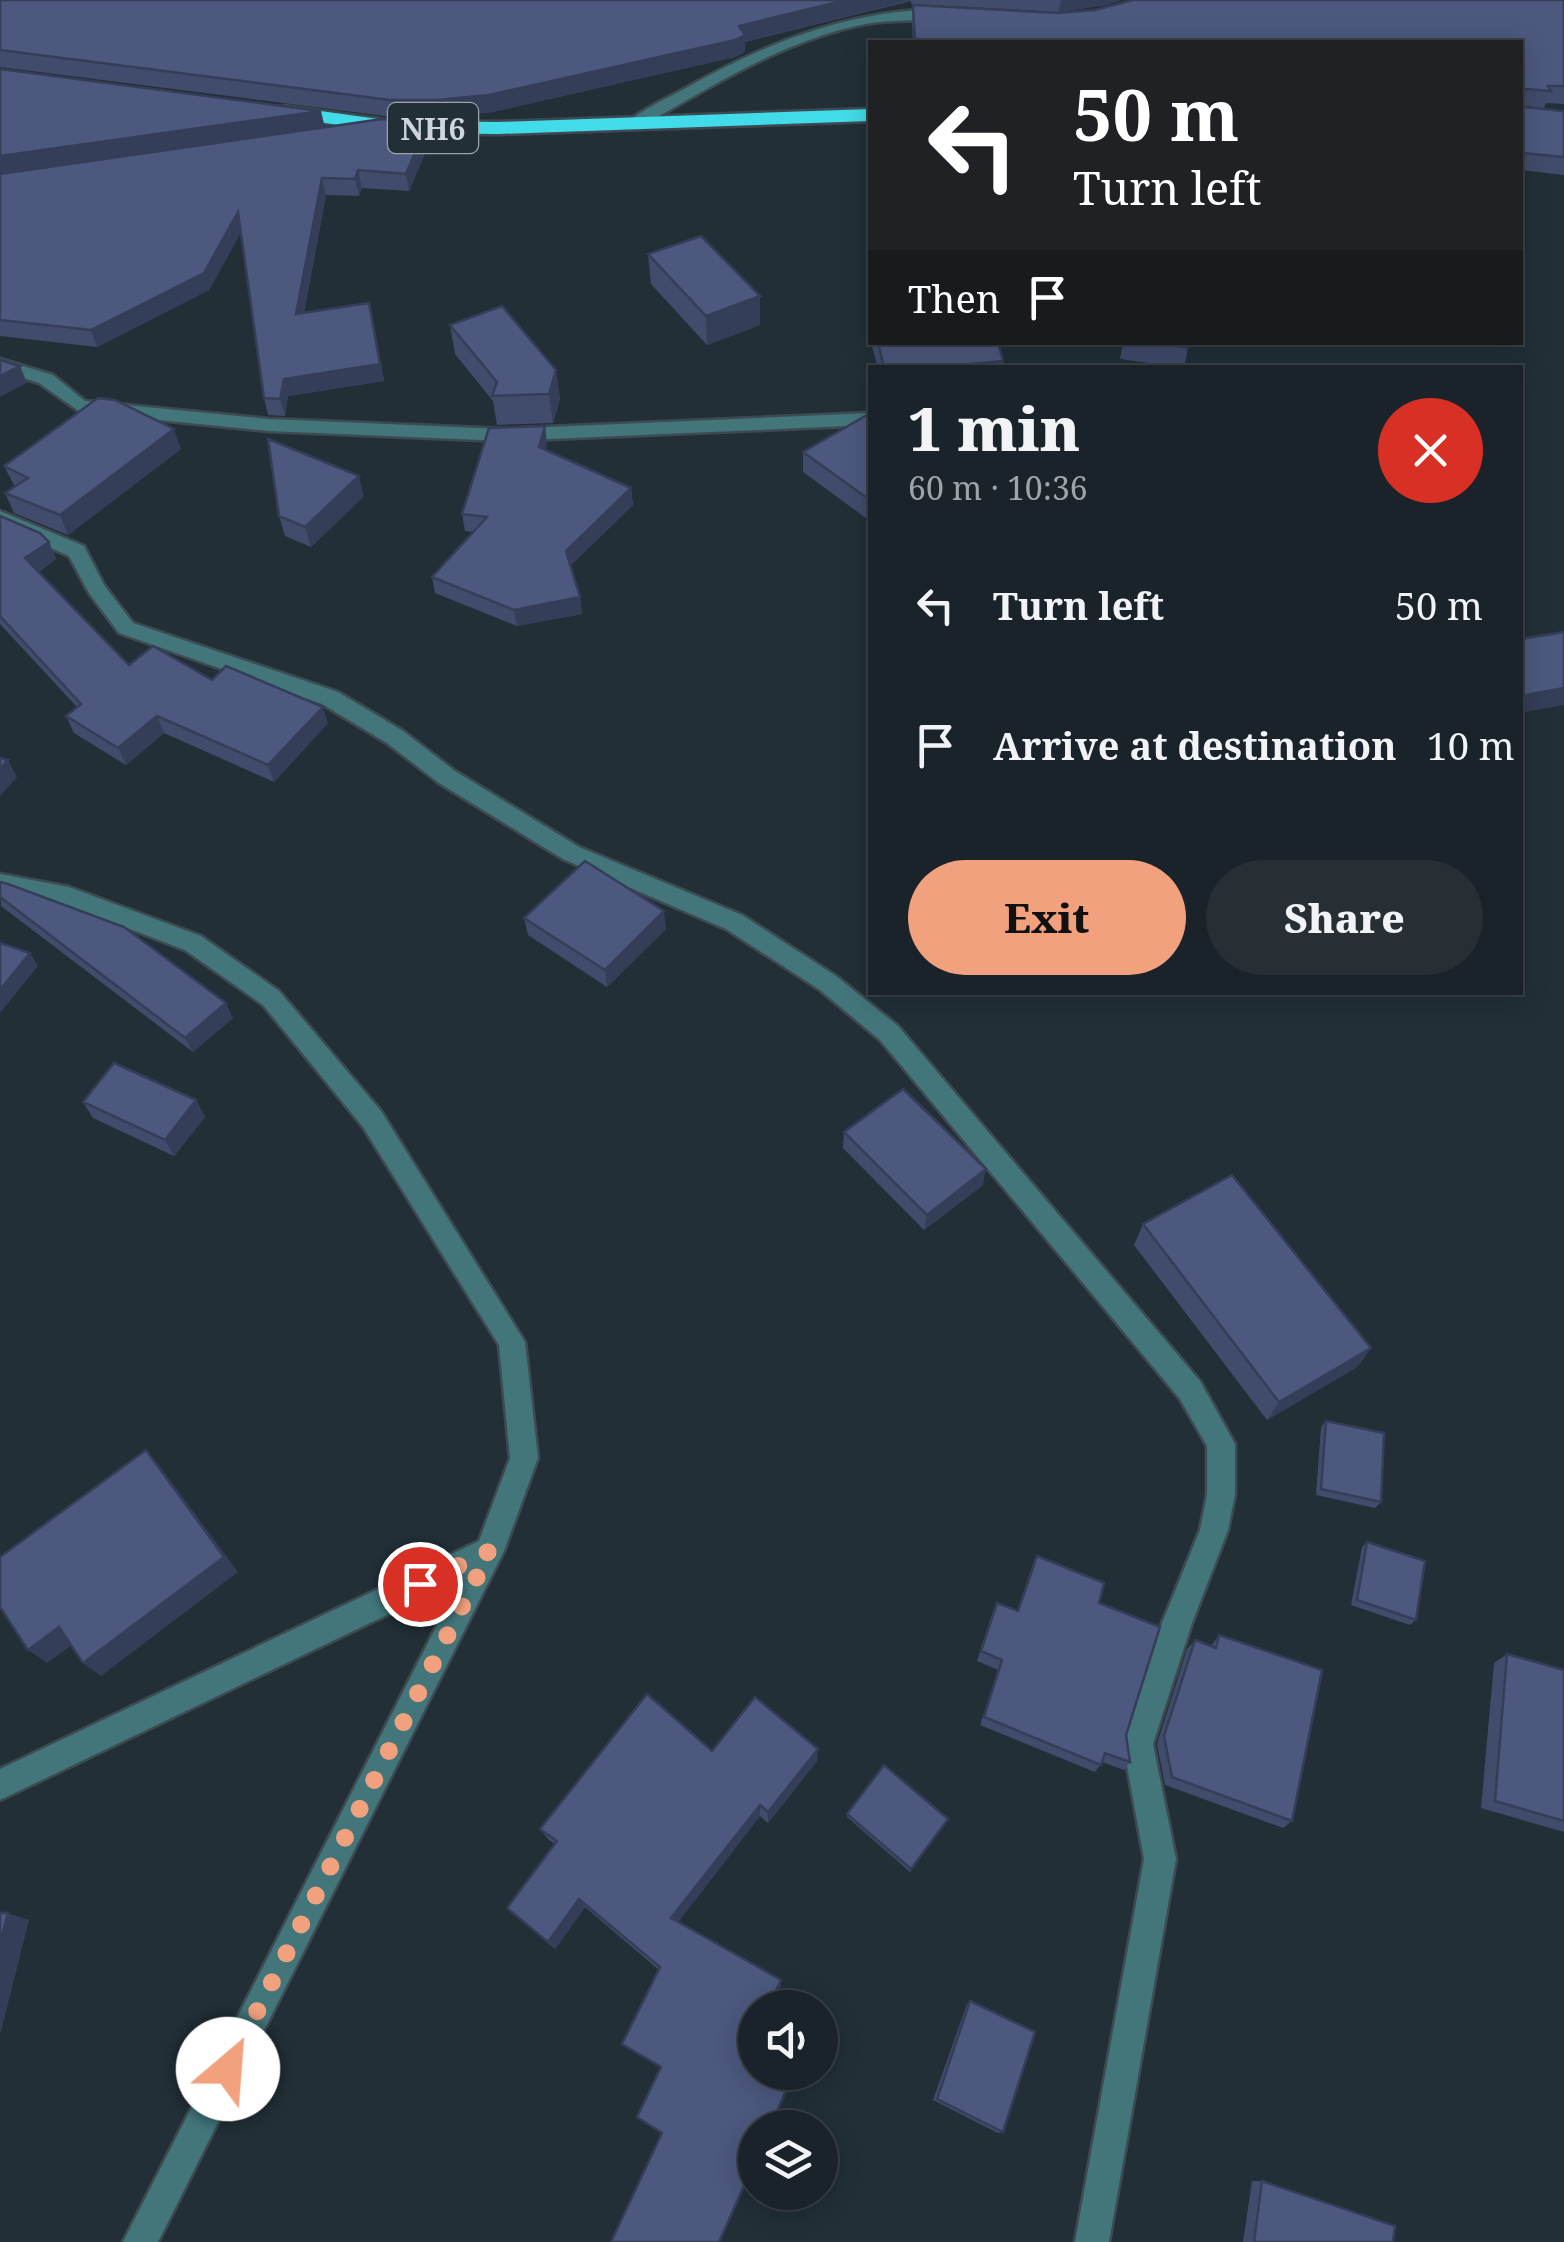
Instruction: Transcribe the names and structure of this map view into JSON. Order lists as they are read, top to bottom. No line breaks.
{"streets":{"highway":["NH6"]},"page":{"turn":["50 m","Turn left"],"then":"Then","heading":["1 min","60 m · 10:36"],"list":[{"name":"Turn left","value":"50 m"},{"name":"Arrive at destination","value":"10 m"}],"buttons":["Exit","Share"]}}
